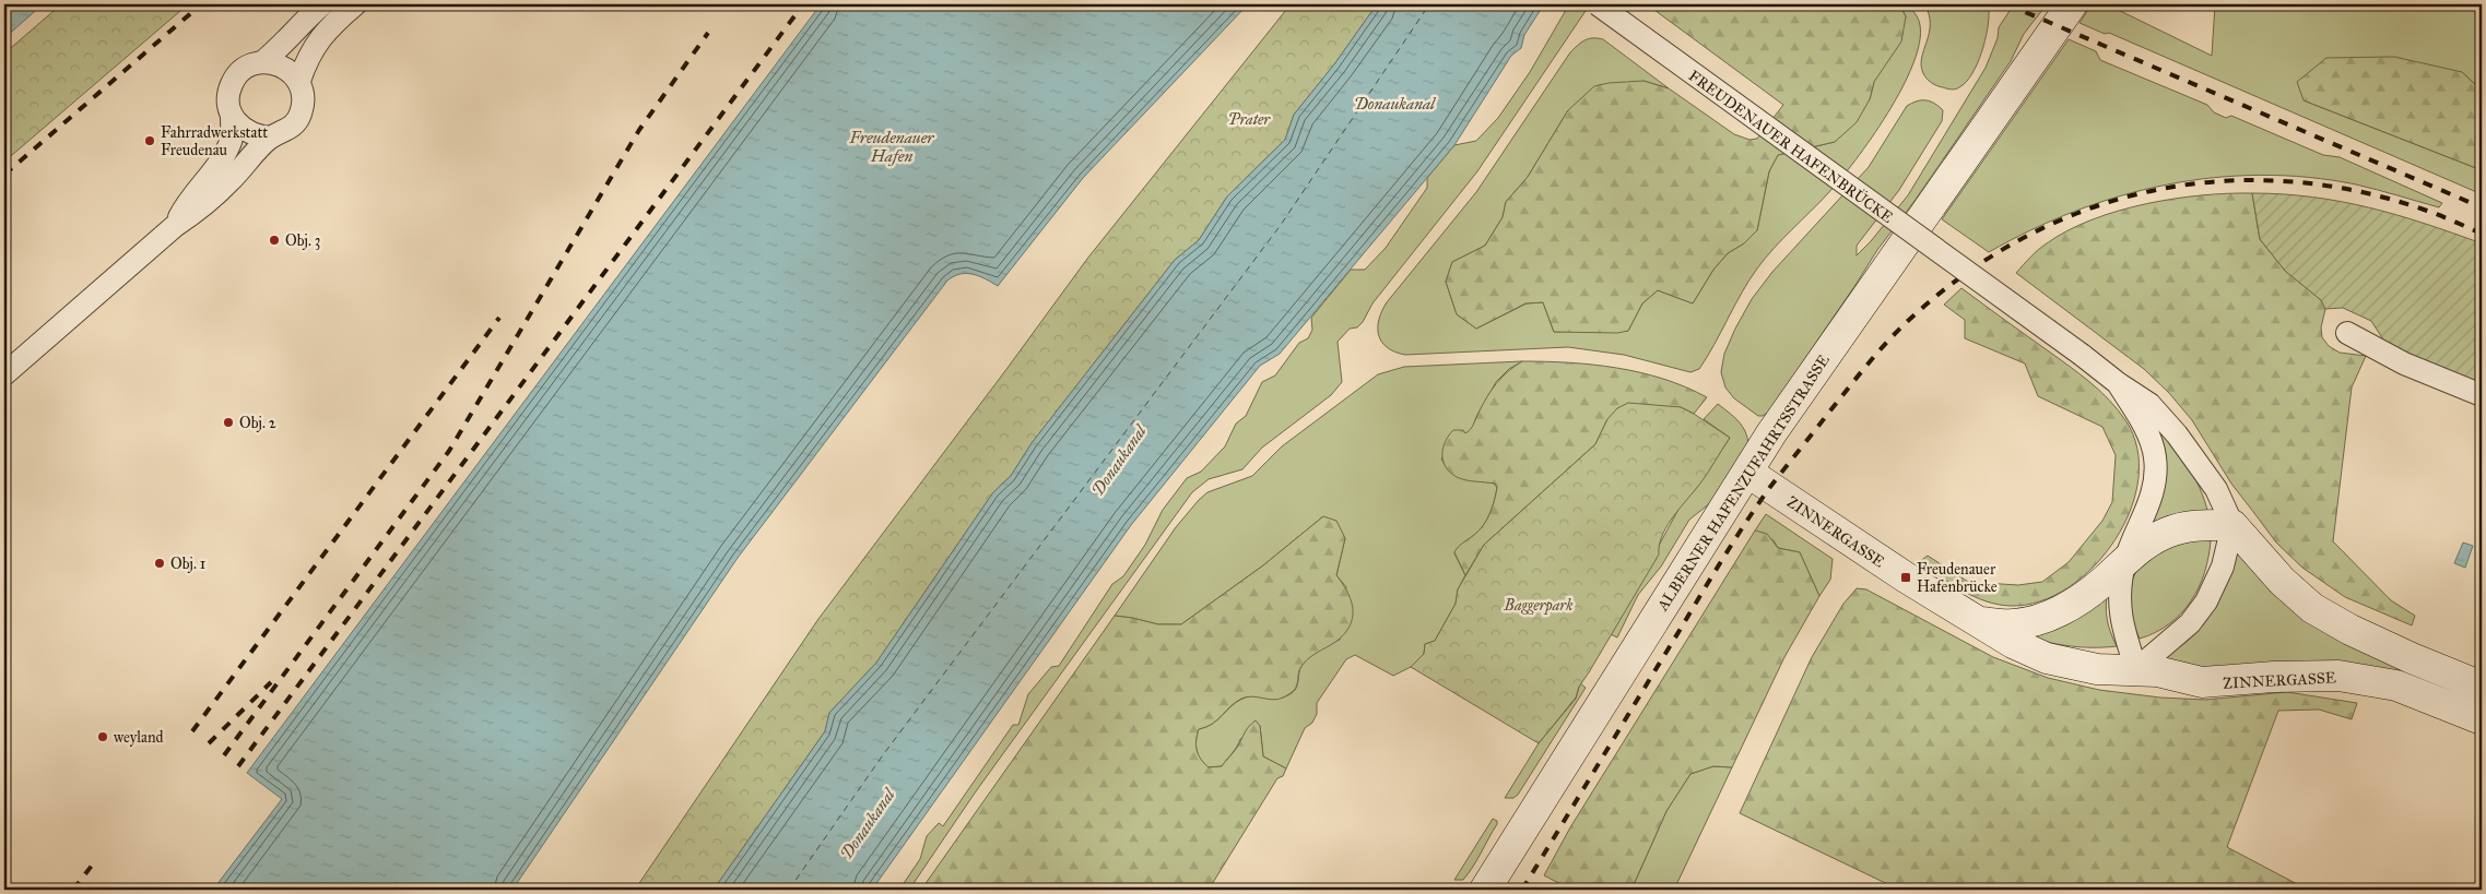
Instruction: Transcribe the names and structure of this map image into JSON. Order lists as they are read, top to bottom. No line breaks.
{"streets":{"main road":["ALBERNER HAFENZUFAHRTSSTRASSE","ZINNERGASSE"],"street":["FREUDENAUER HAFENBRÜCKE"]},"crossings":[["FREUDENAUER HAFENBRÜCKE","ZINNERGASSE"],["ALBERNER HAFENZUFAHRTSSTRASSE","ZINNERGASSE"]],"water":["Donaukanal","Freudenauer Hafen"],"parks":["Prater","Baggerpark"],"places":{"other":["Fahrradwerkstatt Freudenau","Obj. 3","Obj. 2","Obj. 1","weyland"],"transit":["Freudenauer Hafenbrücke"]}}
